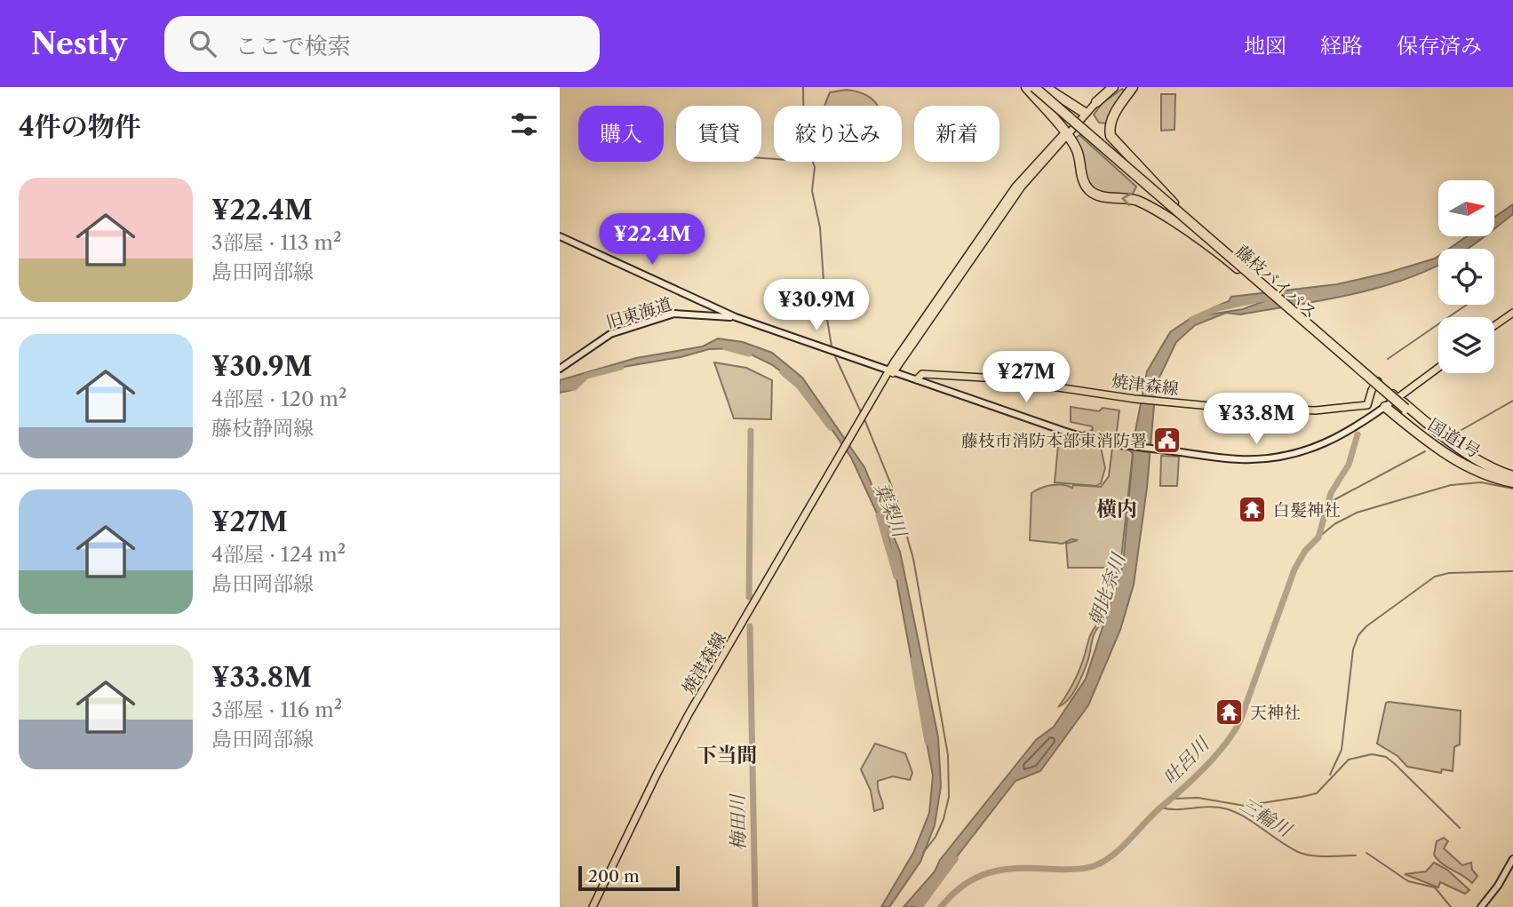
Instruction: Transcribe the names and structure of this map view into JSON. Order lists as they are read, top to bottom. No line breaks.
{"streets":{"highway":["藤枝バイパス"],"main road":["旧東海道","焼津森線"]},"crossings":[["藤枝バイパス","焼津森線"]],"districts":["横内","下当間"],"water":["葉梨川","朝比奈川","吐呂川","三輪川","梅田川"],"places":{"public building":["藤枝市消防本部東消防署"],"temple":["白髪神社","天神社"]},"scale_bar":"200 m","north":"right","page":{"header":"Nestly","search":"ここで検索","nav":["地図","経路","保存済み"],"heading":"4件の物件","chip":["購入","賃貸","絞り込み","新着"],"list":[{"name":"¥22.4M","note":"3部屋 · 113 m² · 島田岡部線"},{"name":"¥30.9M","note":"4部屋 · 120 m² · 藤枝静岡線"},{"name":"¥27M","note":"4部屋 · 124 m² · 島田岡部線"},{"name":"¥33.8M","note":"3部屋 · 116 m² · 島田岡部線"}],"price":["¥22.4M","¥30.9M","¥27M","¥33.8M"],"scale":"200 m"}}
